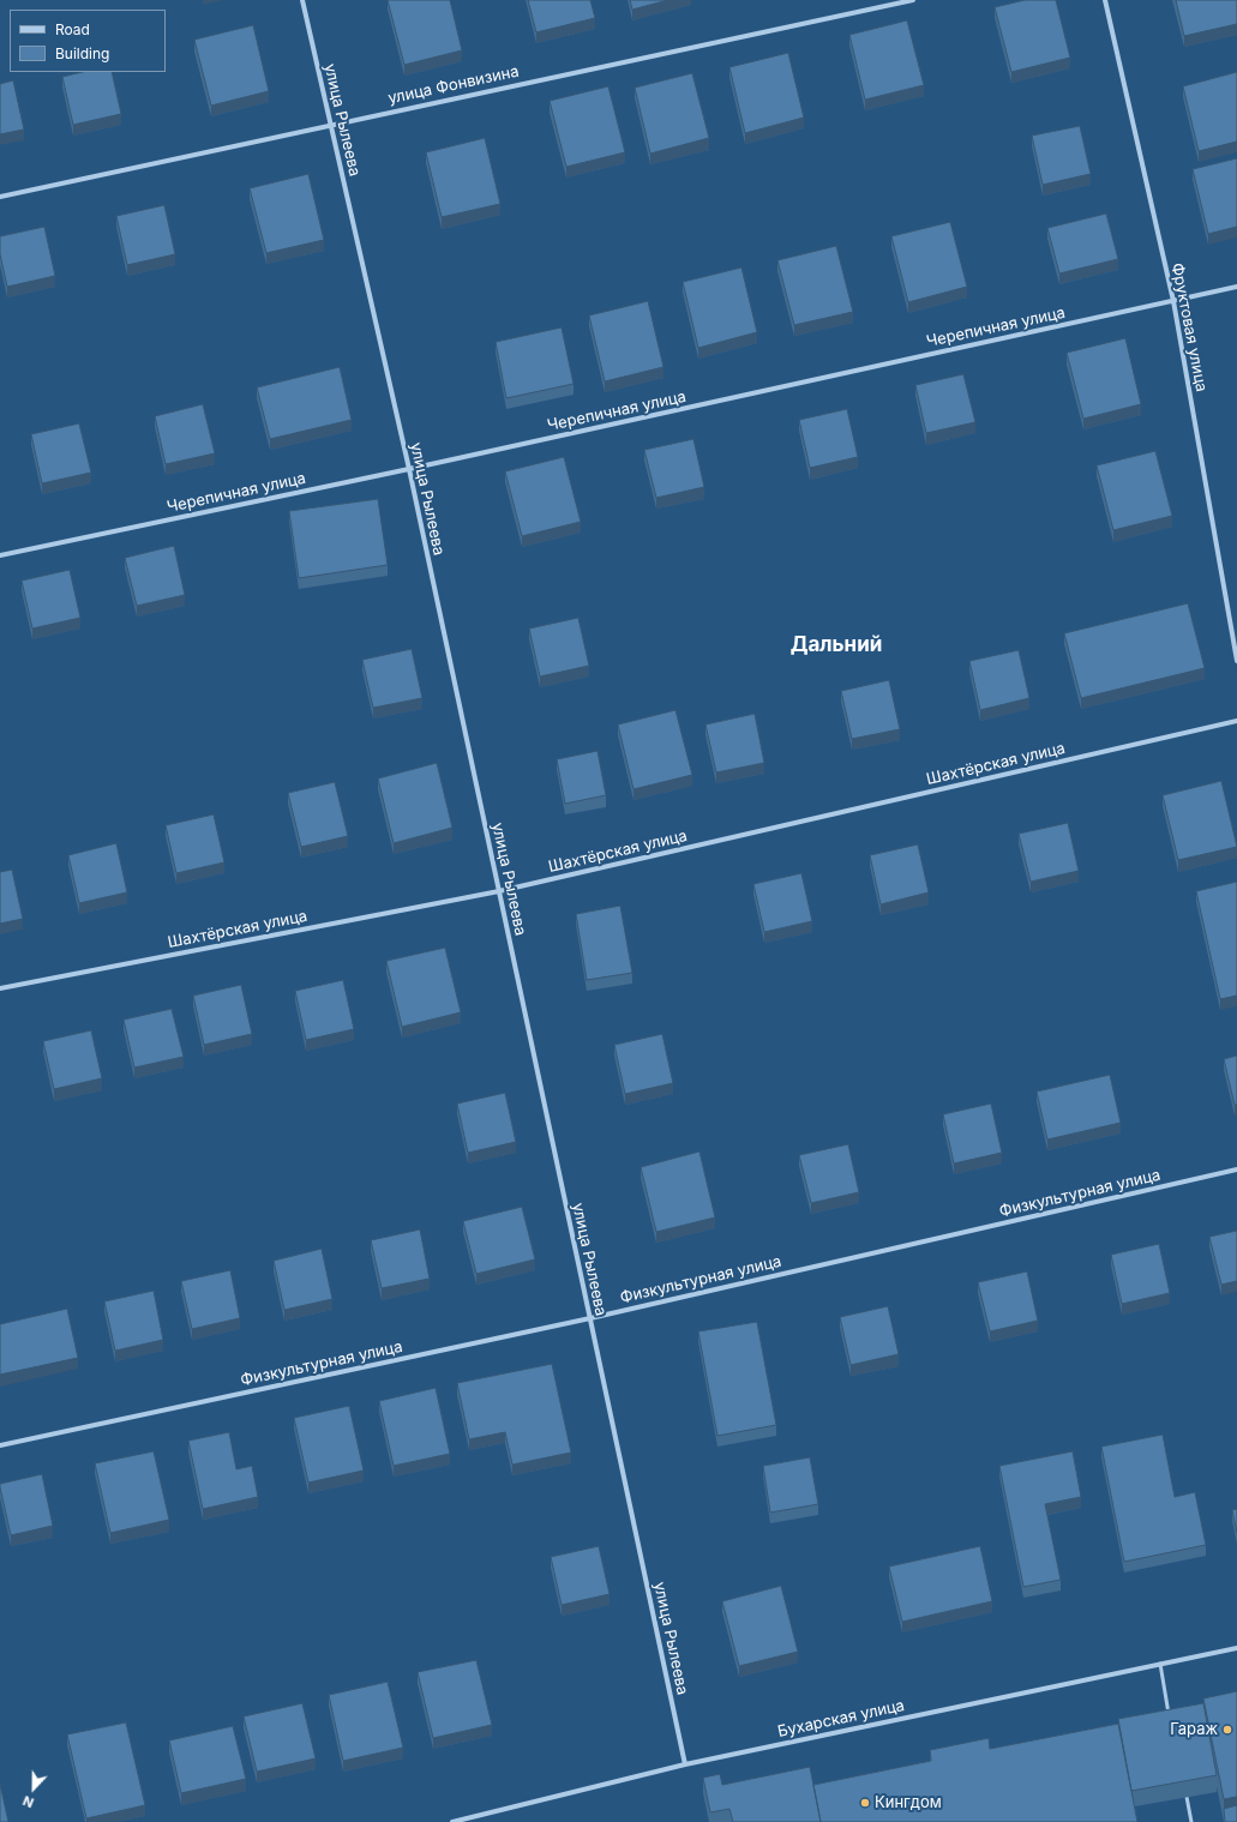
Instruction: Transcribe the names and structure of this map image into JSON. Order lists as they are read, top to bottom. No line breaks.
{"streets":{"street":["улица Фонвизина","улица Рылеева","Черепичная улица","Фруктовая улица","Шахтёрская улица","Физкультурная улица","Бухарская улица"]},"crossings":[["улица Фонвизина","улица Рылеева"],["улица Рылеева","Черепичная улица"],["улица Рылеева","Шахтёрская улица"],["улица Рылеева","Физкультурная улица"],["улица Рылеева","Бухарская улица"],["Черепичная улица","Фруктовая улица"]],"districts":["Дальний"],"places":["Гараж","Кингдом"],"legend":["Road","Building"],"north":"bottom"}
